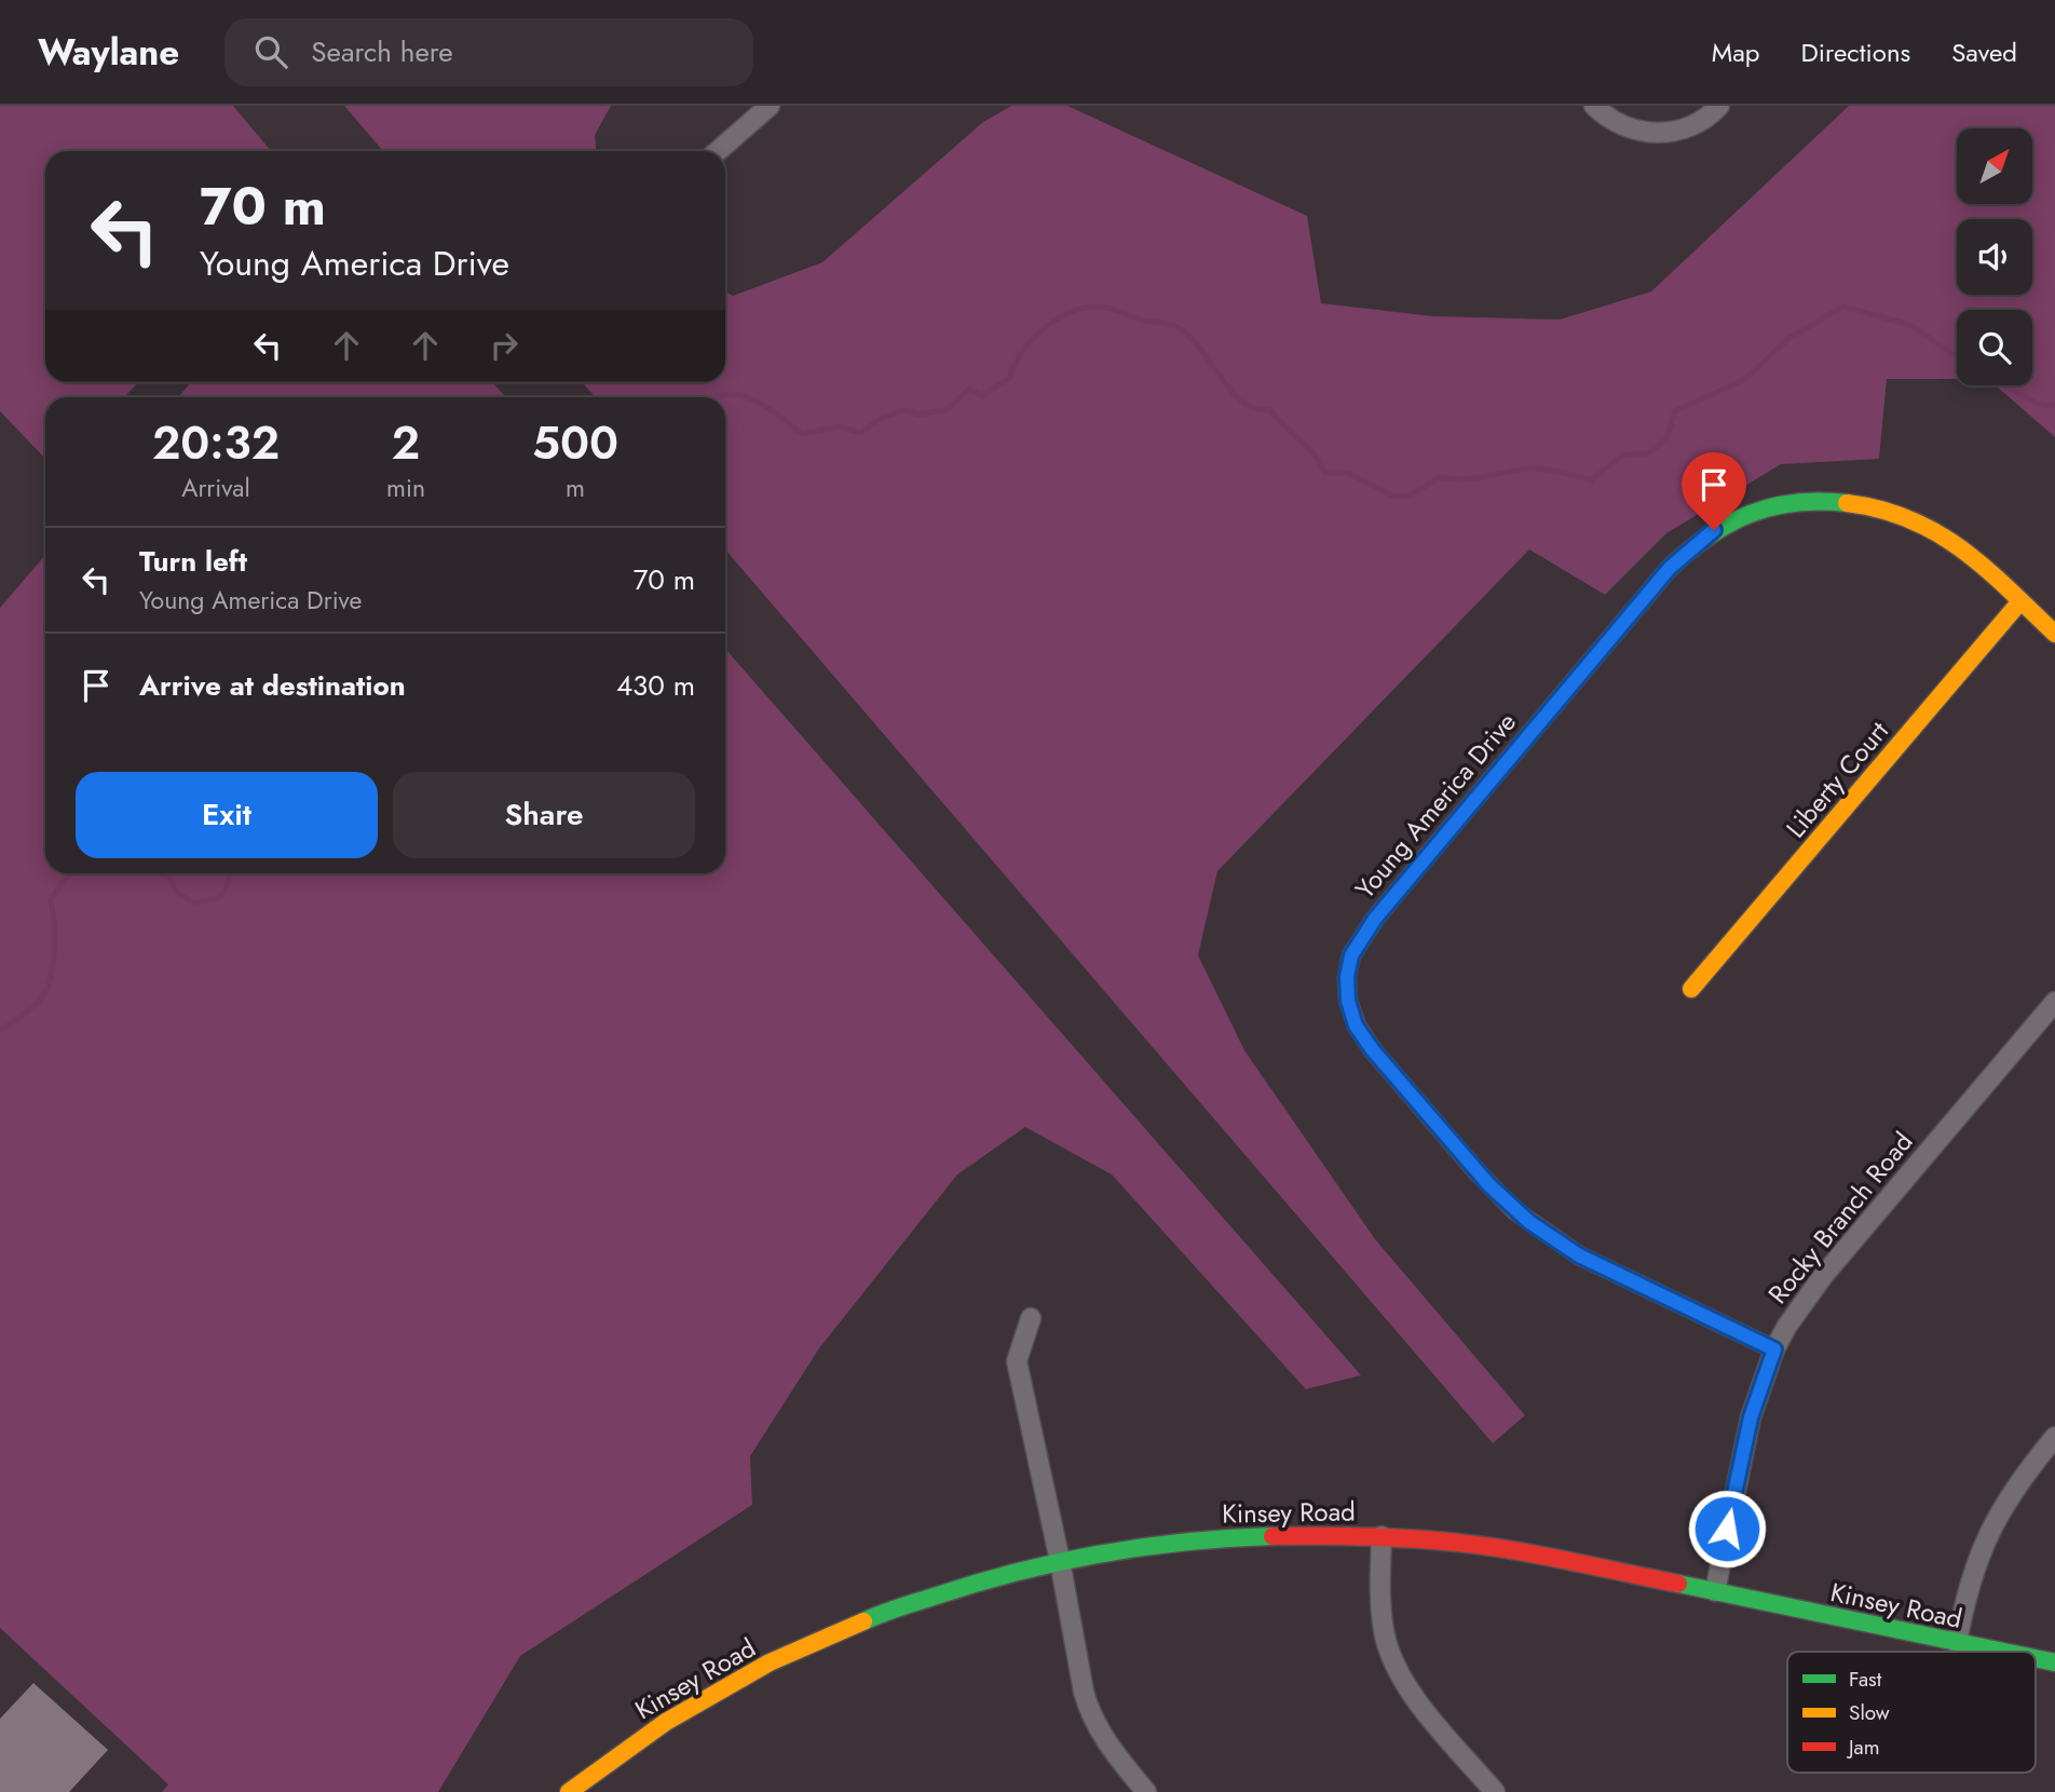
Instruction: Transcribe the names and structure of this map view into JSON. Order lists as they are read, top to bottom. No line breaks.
{"streets":{"street":["Liberty Court","Young America Drive","Rocky Branch Road","Kinsey Road"]},"crossings":[["Liberty Court","Young America Drive"],["Young America Drive","Rocky Branch Road"],["Rocky Branch Road","Kinsey Road"]],"legend":["Fast","Slow","Jam"],"north":"top right","page":{"header":"Waylane","search":"Search here","nav":["Map","Directions","Saved"],"turn":["70 m","Young America Drive"],"eta":["20:32","Arrival","2","min","500","m"],"list":[{"name":"Turn left","note":"Young America Drive","value":"70 m"},{"name":"Arrive at destination","value":"430 m"}],"buttons":["Exit","Share"]}}
